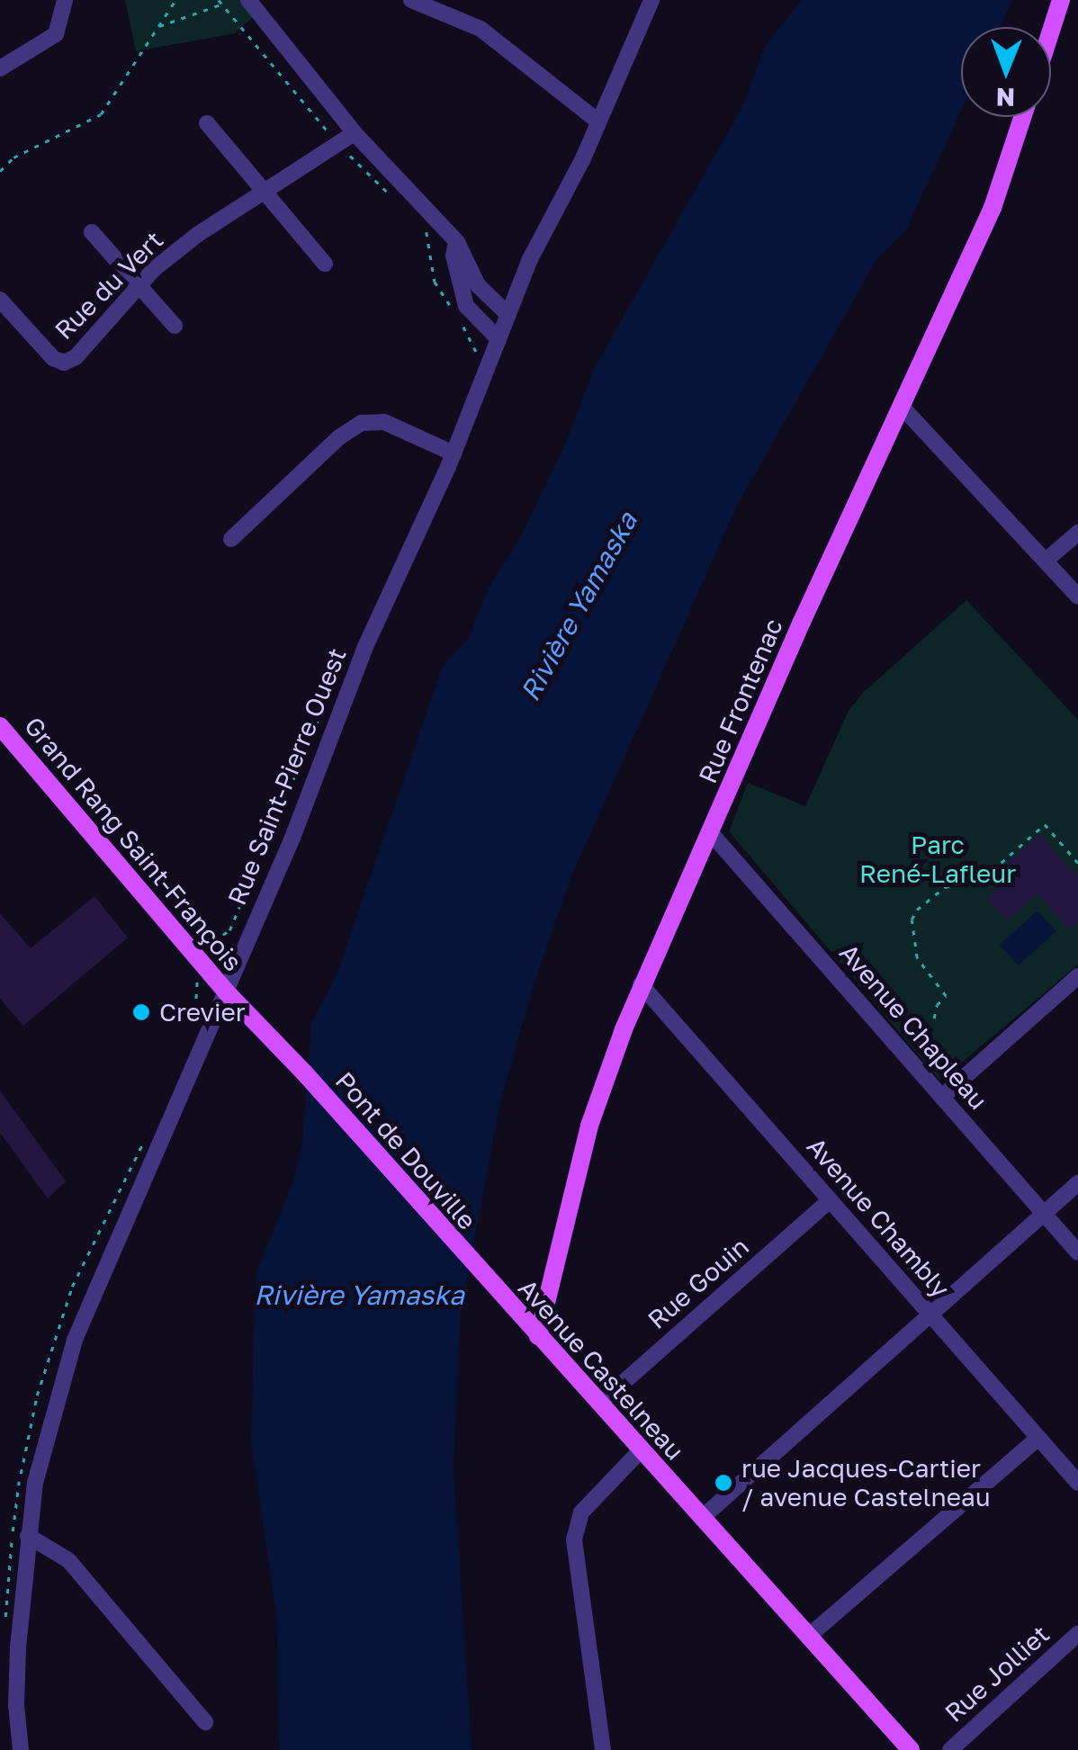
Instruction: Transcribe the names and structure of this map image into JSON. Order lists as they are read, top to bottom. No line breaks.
{"streets":{"main road":["Rue Frontenac","Grand Rang Saint-François","Pont de Douville","Avenue Castelneau"],"street":["Rue du Vert","Rue Saint-Pierre Ouest","Avenue Chapleau","Avenue Chambly","Rue Gouin","Rue Jolliet"]},"crossings":[["Rue Frontenac","Avenue Chapleau"],["Rue Frontenac","Avenue Chambly"],["Rue Frontenac","Avenue Castelneau"],["Rue Saint-Pierre Ouest","Grand Rang Saint-François"],["Grand Rang Saint-François","Pont de Douville"],["Pont de Douville","Avenue Castelneau"],["Avenue Chambly","Rue Gouin"],["Rue Gouin","Avenue Castelneau"]],"water":["Rivière Yamaska"],"parks":["Parc René-Lafleur"],"places":["Crevier","rue Jacques-Cartier / avenue Castelneau"],"north":"bottom"}
